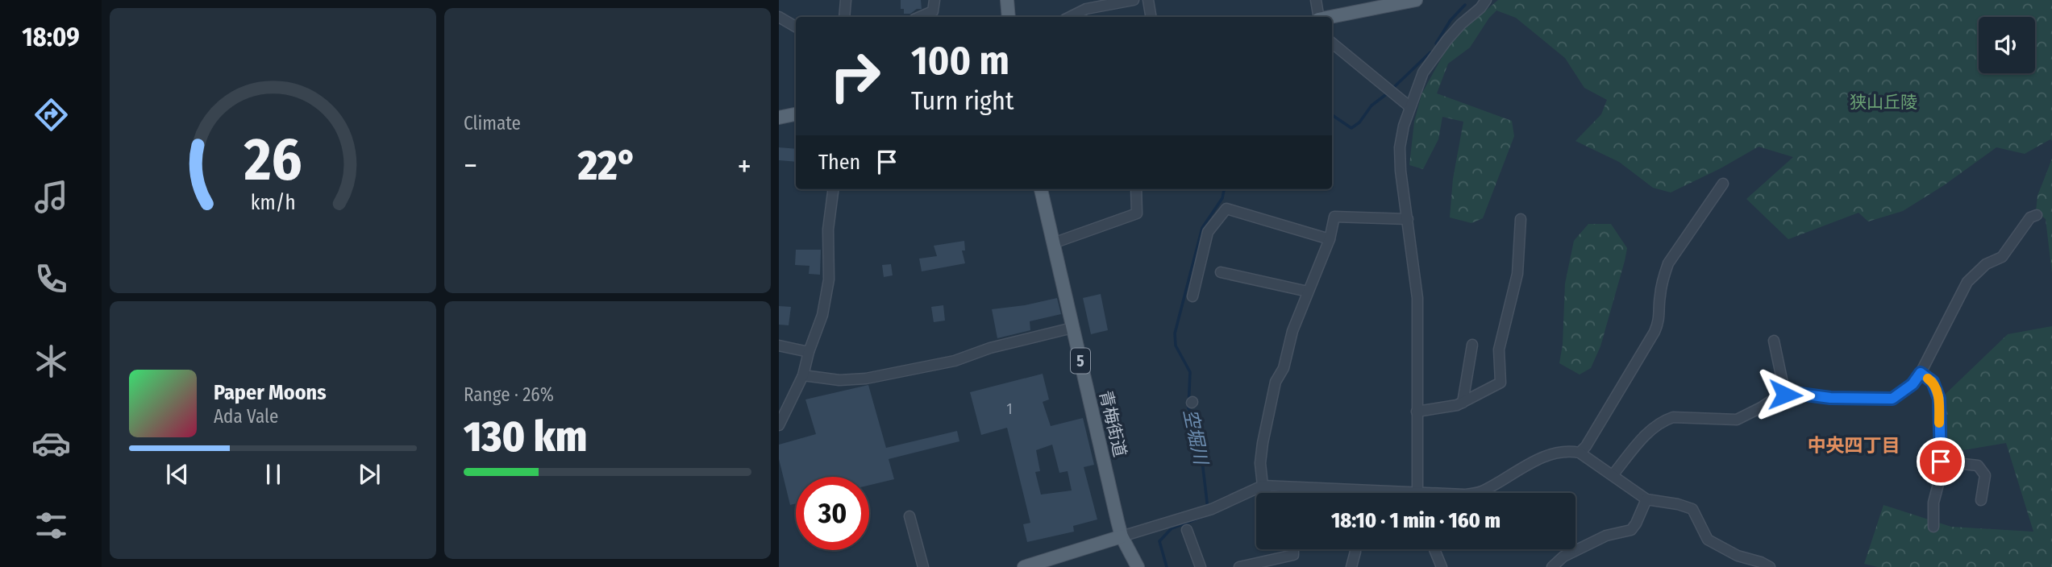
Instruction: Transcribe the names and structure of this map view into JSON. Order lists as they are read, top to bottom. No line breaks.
{"streets":{"main road":["5","青梅街道"]},"districts":["中央四丁目"],"water":["空堀川"],"parks":["狭山丘陵"],"house_numbers":["1"],"page":{"tabs":"18:09","tile":["Climate",["Range · 26%","130 km"]],"turn":["100 m","Turn right"],"then":"Then","heat":["−","22°","+"],"song":["Paper Moons","Ada Vale"],"limit":"30","trip":"18:10 · 1 min · 160 m","gauge":["26","km/h"]}}
